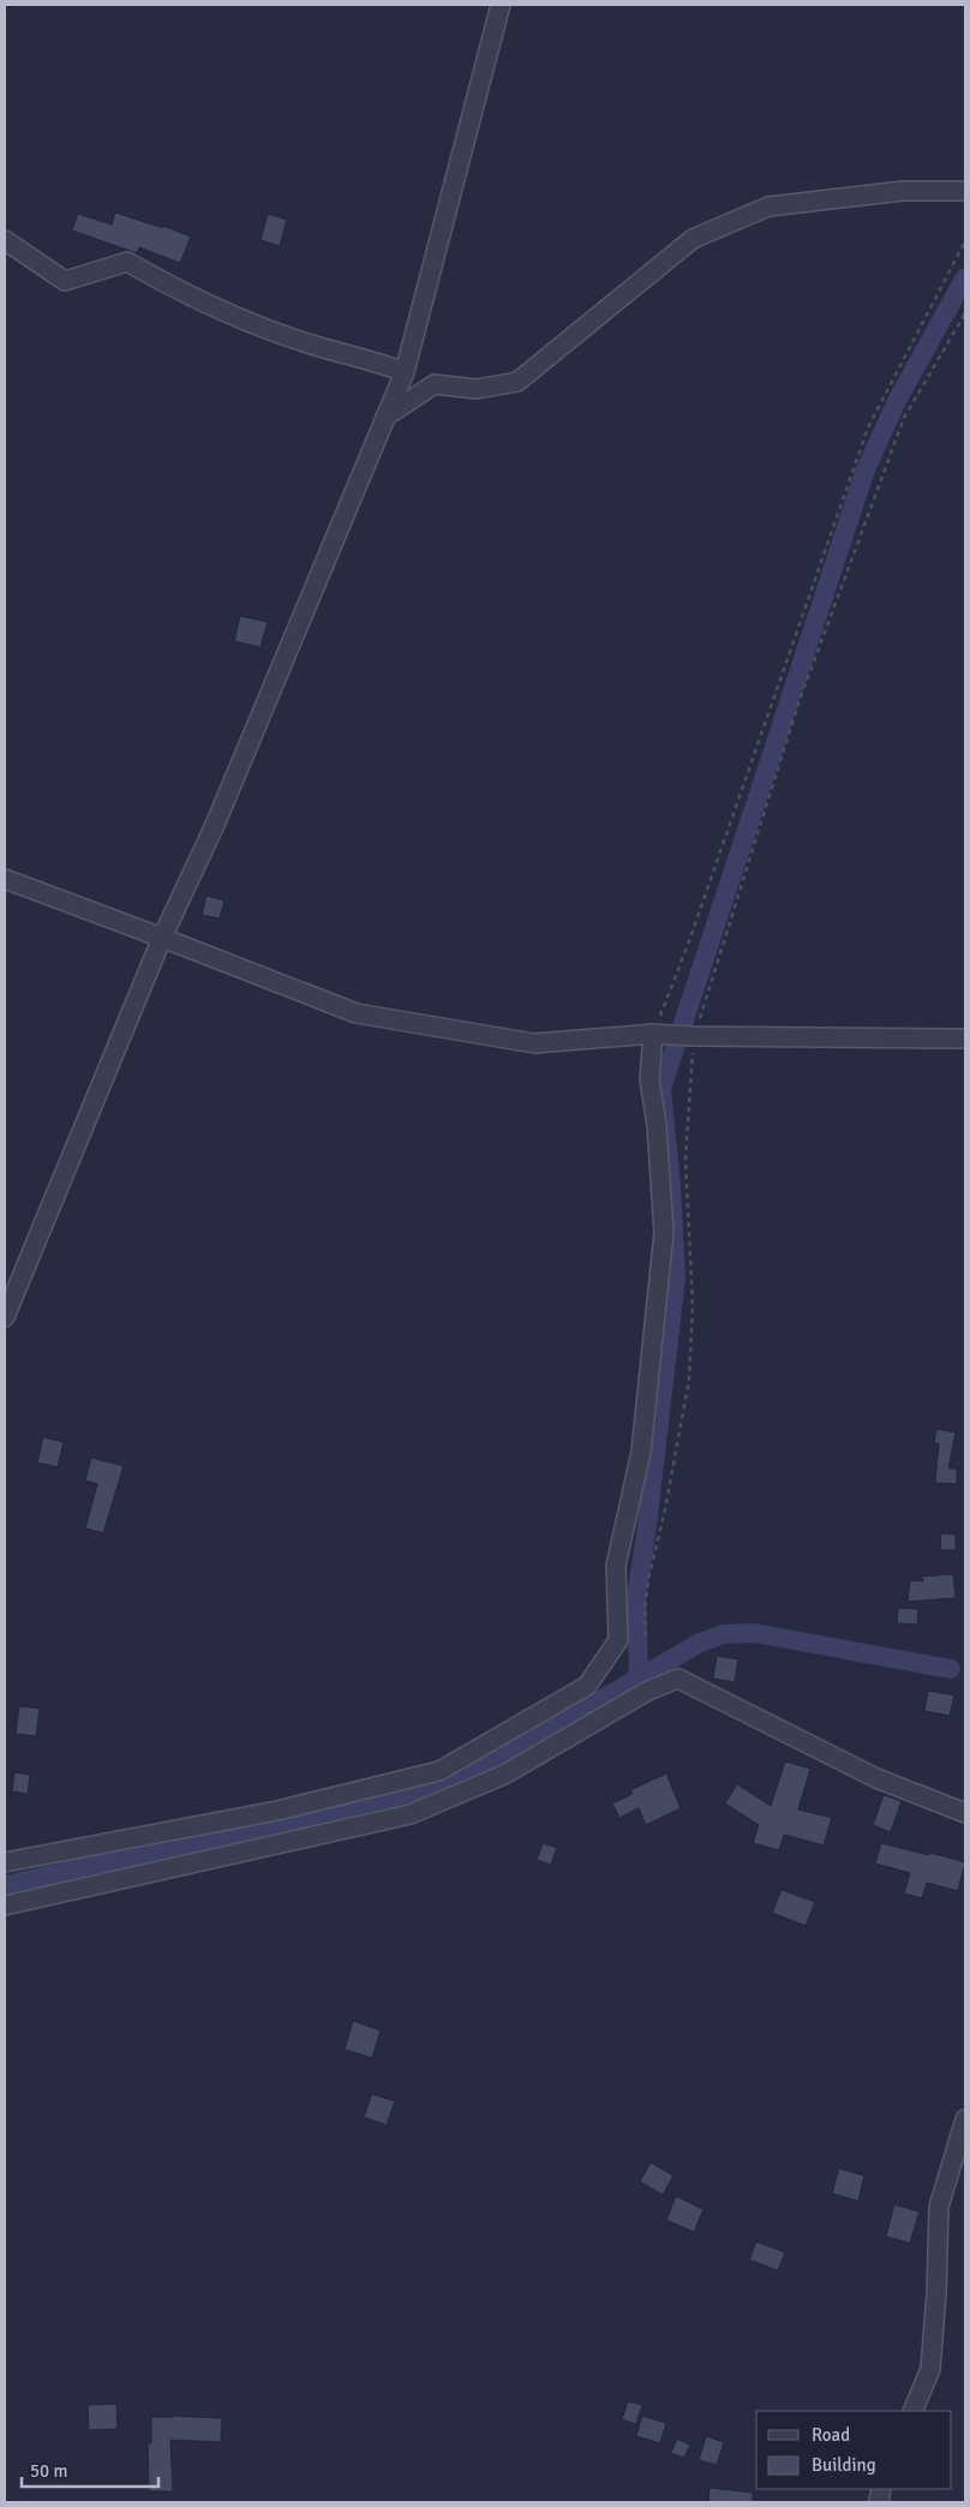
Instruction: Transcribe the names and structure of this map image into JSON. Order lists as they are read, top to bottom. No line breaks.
{"legend":["Road","Building"],"scale_bar":"50 m"}
